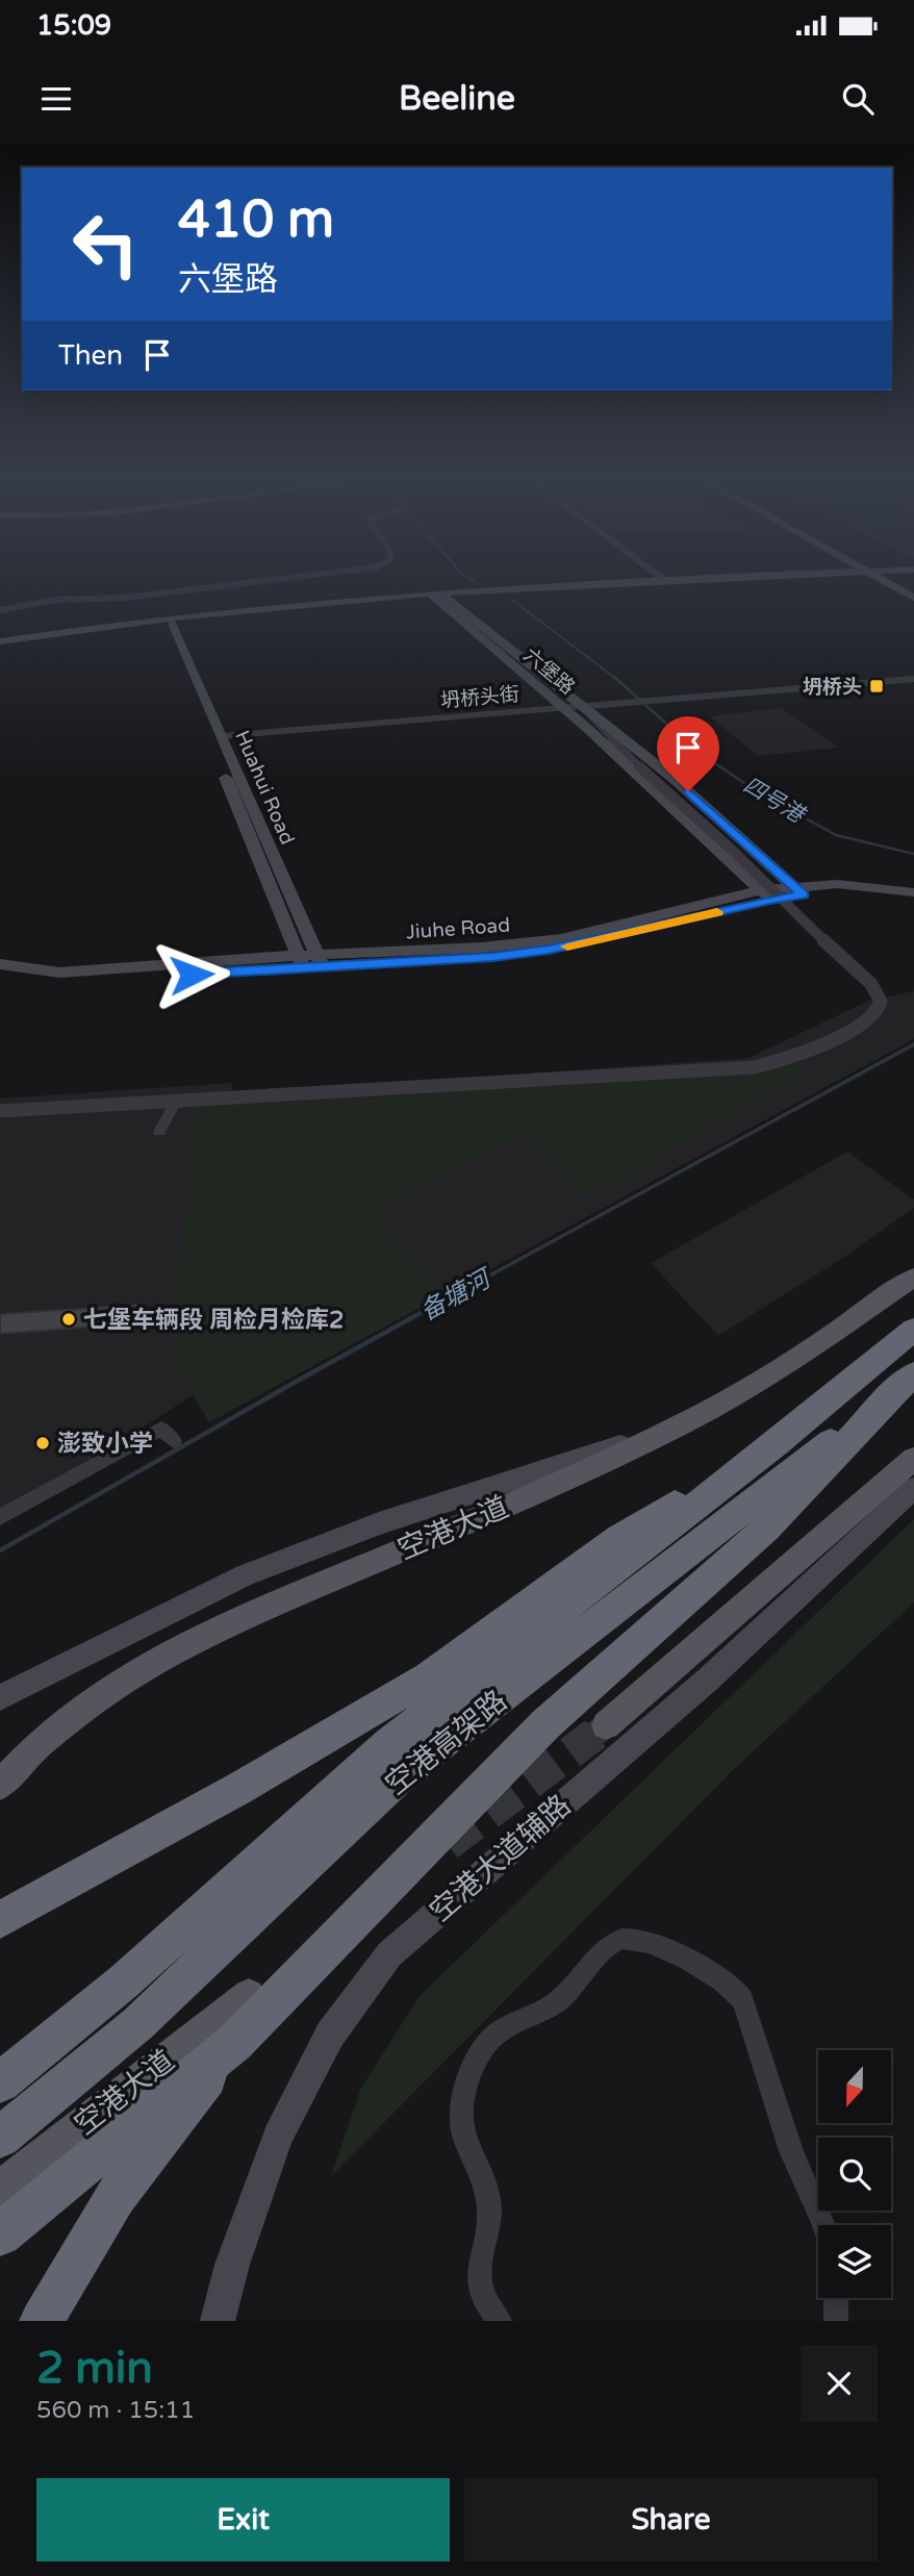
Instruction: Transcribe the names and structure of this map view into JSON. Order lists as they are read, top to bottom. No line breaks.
{"streets":{"highway":["空港高架路"],"main road":["空港大道"],"street":["六堡路","坍桥头街","Huahui Road","Jiuhe Road","空港大道辅路"]},"crossings":[["六堡路","坍桥头街"],["六堡路","Jiuhe Road"],["坍桥头街","Huahui Road"],["Huahui Road","Jiuhe Road"]],"water":["四号港","备塘河"],"places":{"transit":["坍桥头"],"other":["七堡车辆段 周检月检库2","澎致小学"]},"north":"bottom","page":{"status":"15:09","header":"Beeline","turn":["410 m","六堡路"],"then":"Then","heading":["2 min","560 m · 15:11"],"buttons":["Exit","Share"]}}
